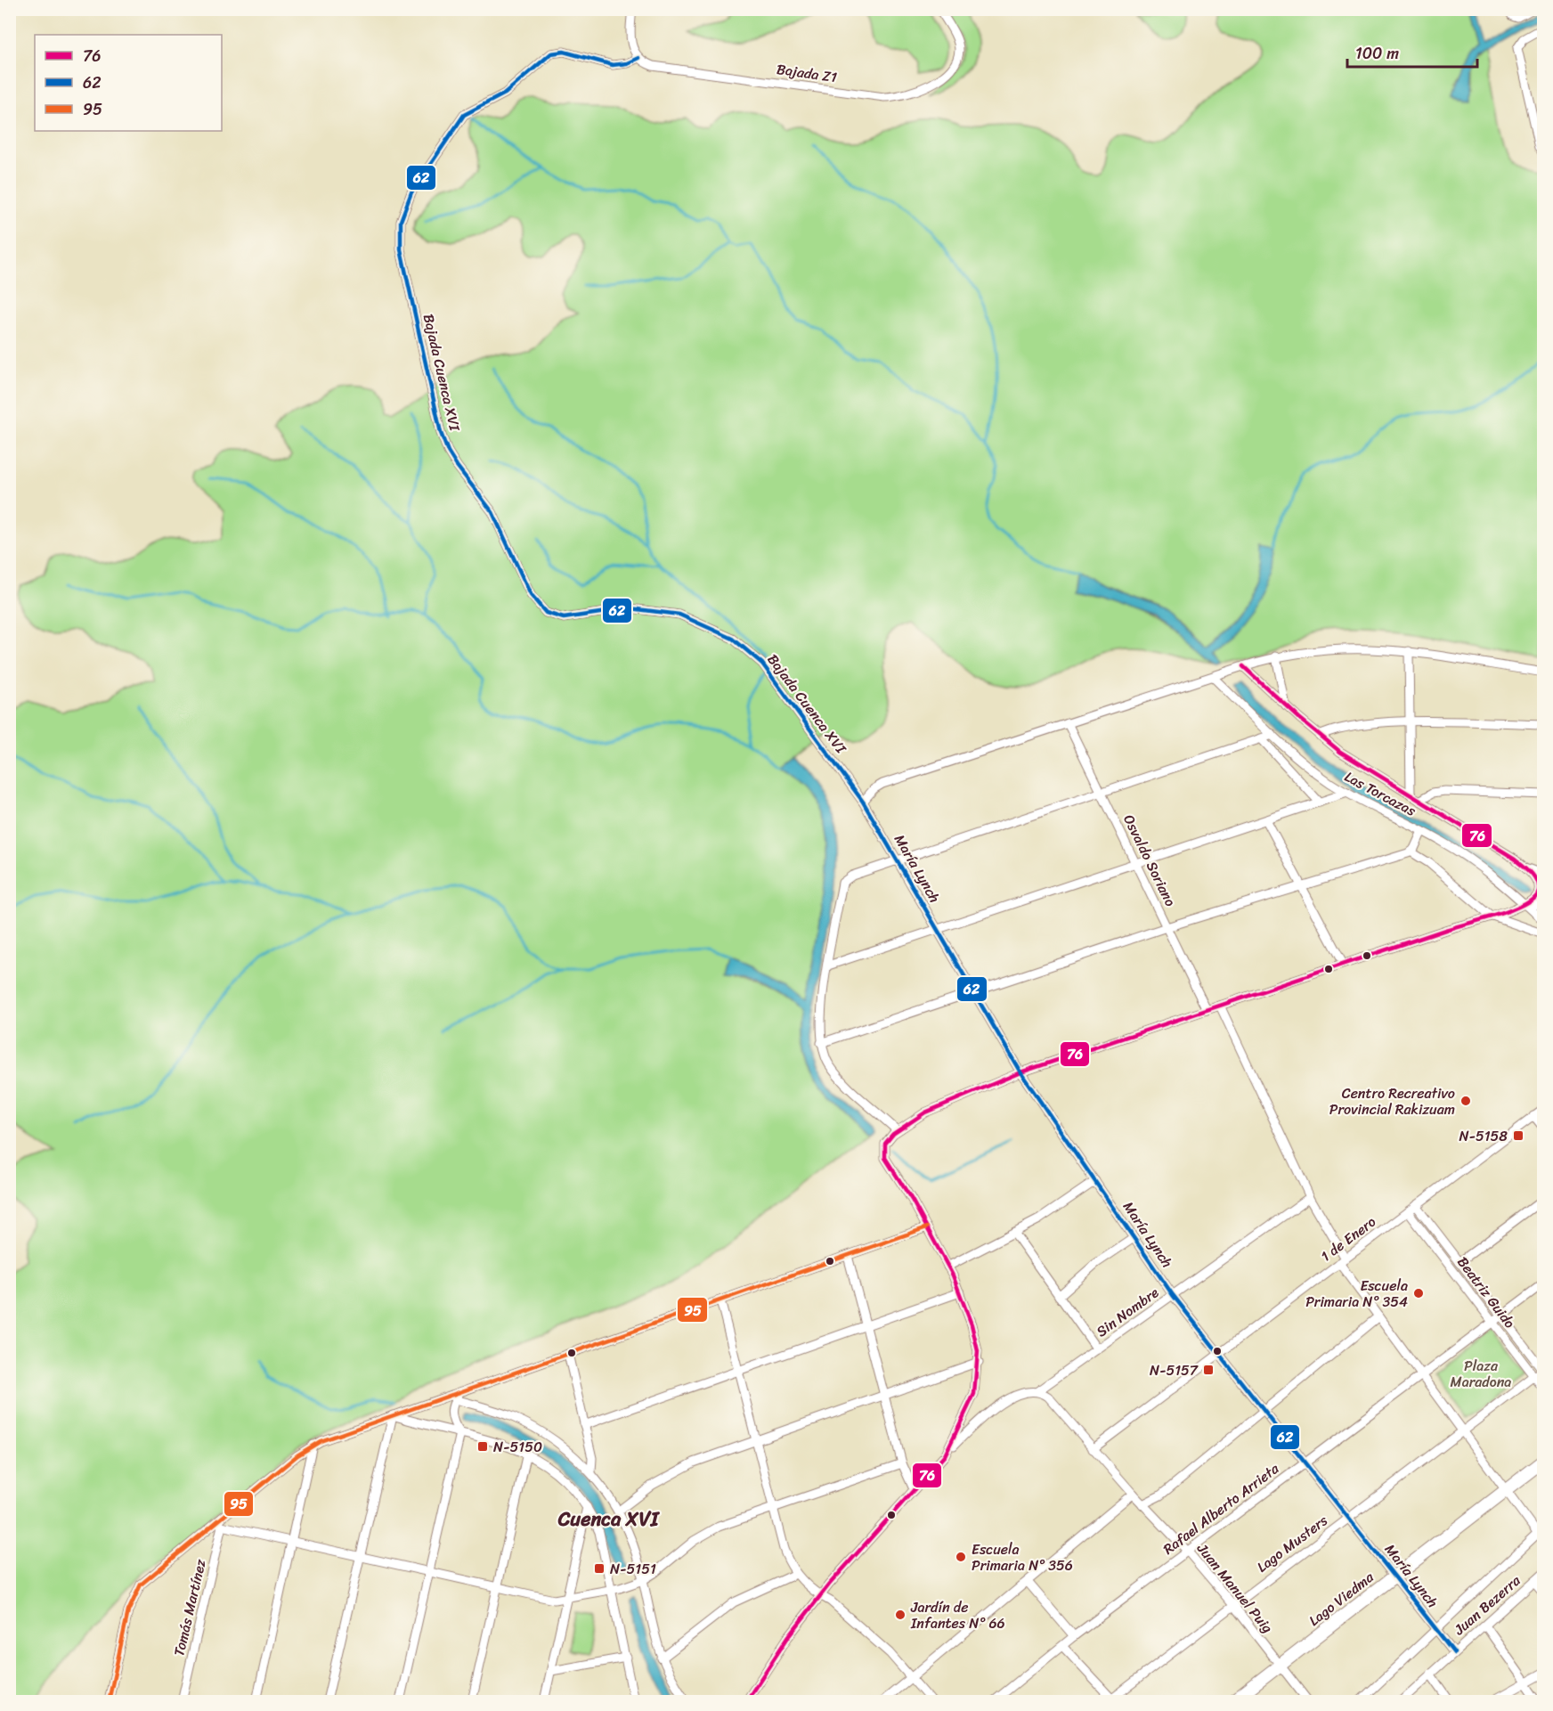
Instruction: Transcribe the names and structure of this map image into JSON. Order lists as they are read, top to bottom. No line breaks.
{"streets":{"main road":["Lago Viedma"],"street":["Bajada Z1","Bajada Cuenca XVI","Las Torcazas","Osvaldo Soriano","María Lynch","1 de Enero","Beatriz Guido","Sin Nombre","Rafael Alberto Arrieta","Lago Musters","Juan Manuel Puig","Juan Bezerra","Tomás Martínez"]},"crossings":[["Bajada Z1","Bajada Cuenca XVI"],["Bajada Cuenca XVI","María Lynch"],["María Lynch","1 de Enero"],["María Lynch","Sin Nombre"],["María Lynch","Rafael Alberto Arrieta"],["María Lynch","Lago Musters"],["María Lynch","Lago Viedma"],["María Lynch","Juan Bezerra"],["1 de Enero","Beatriz Guido"],["1 de Enero","Juan Manuel Puig"],["Beatriz Guido","Rafael Alberto Arrieta"],["Beatriz Guido","Lago Musters"],["Rafael Alberto Arrieta","Juan Manuel Puig"],["Lago Musters","Juan Manuel Puig"],["Juan Manuel Puig","Lago Viedma"]],"districts":["Cuenca XVI"],"parks":["Plaza Maradona"],"places":{"other":["Centro Recreativo Provincial Rakizuam","Escuela Primaria N° 354","Escuela Primaria N° 356","Jardín de Infantes N° 66"],"transit":["N-5158","N-5157","N-5150","N-5151"]},"lines":["transit line 62","transit line 76","transit line 95"],"legend":["76","62","95"],"scale_bar":"100 m"}
